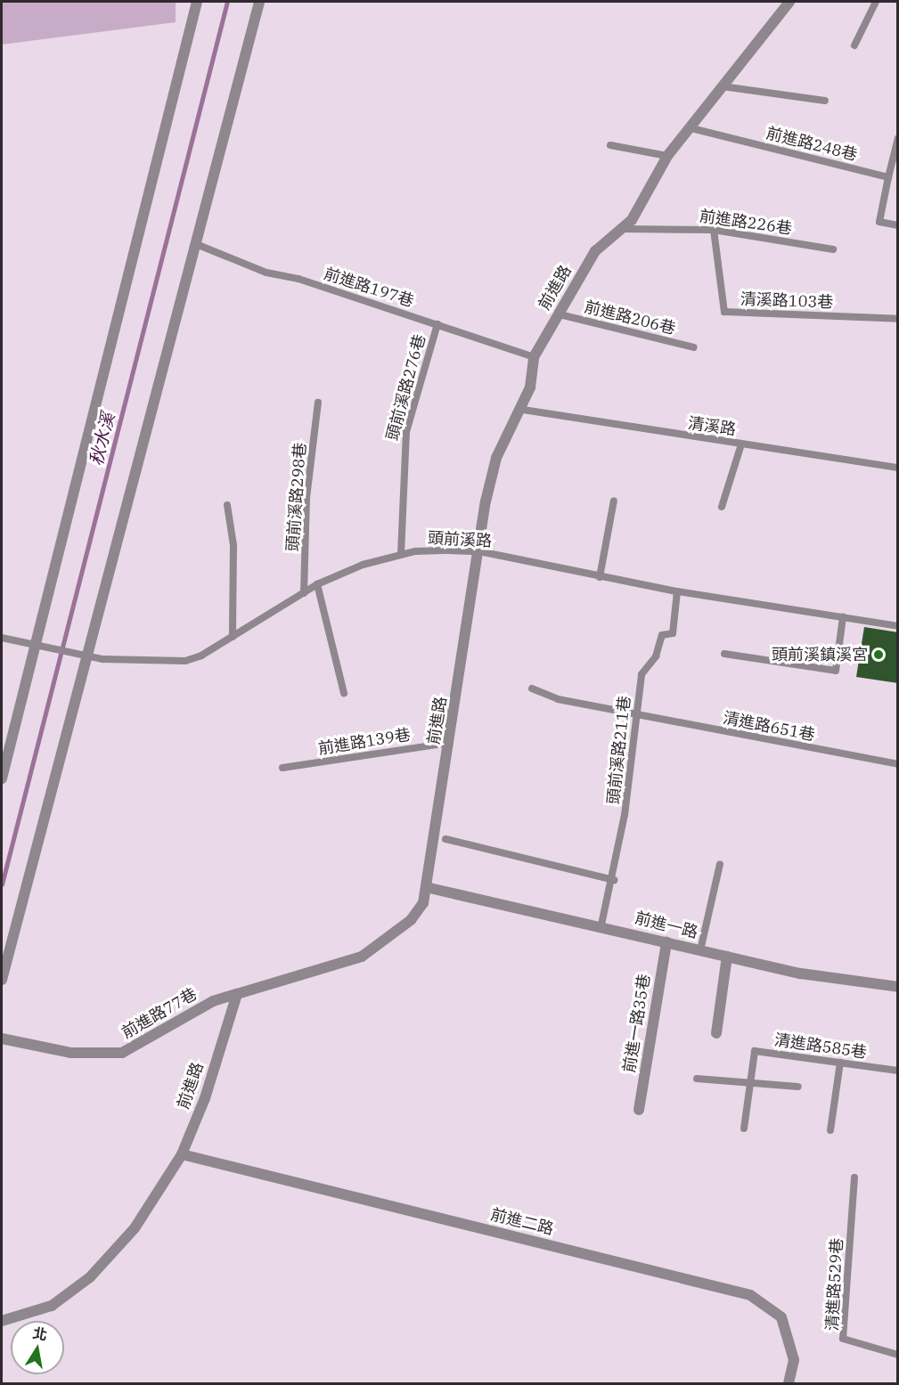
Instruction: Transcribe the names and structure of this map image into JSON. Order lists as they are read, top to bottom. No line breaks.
{"streets":{"street":["前進路","前進一路","前進路77巷","前進一路35巷","前進二路"],"lane":["前進路248巷","前進路226巷","前進路197巷","清溪路103巷","前進路206巷","頭前溪路276巷","清溪路","頭前溪路298巷","頭前溪路","清進路651巷","前進路139巷","頭前溪路211巷","清進路585巷","清進路529巷"]},"crossings":[["前進路248巷","前進路"],["前進路226巷","前進路"],["前進路226巷","清溪路103巷"],["前進路197巷","前進路"],["前進路197巷","頭前溪路276巷"],["前進路","前進路206巷"],["前進路","清溪路"],["前進路","頭前溪路"],["前進路","前進路139巷"],["前進路","前進一路"],["前進路","前進路77巷"],["前進路","前進二路"],["頭前溪路276巷","頭前溪路"],["頭前溪路298巷","頭前溪路"],["頭前溪路","頭前溪路211巷"],["清進路651巷","頭前溪路211巷"],["頭前溪路211巷","前進一路"],["前進一路","前進一路35巷"]],"water":["秋水溪"],"places":["頭前溪鎮溪宮"],"north":"top"}
